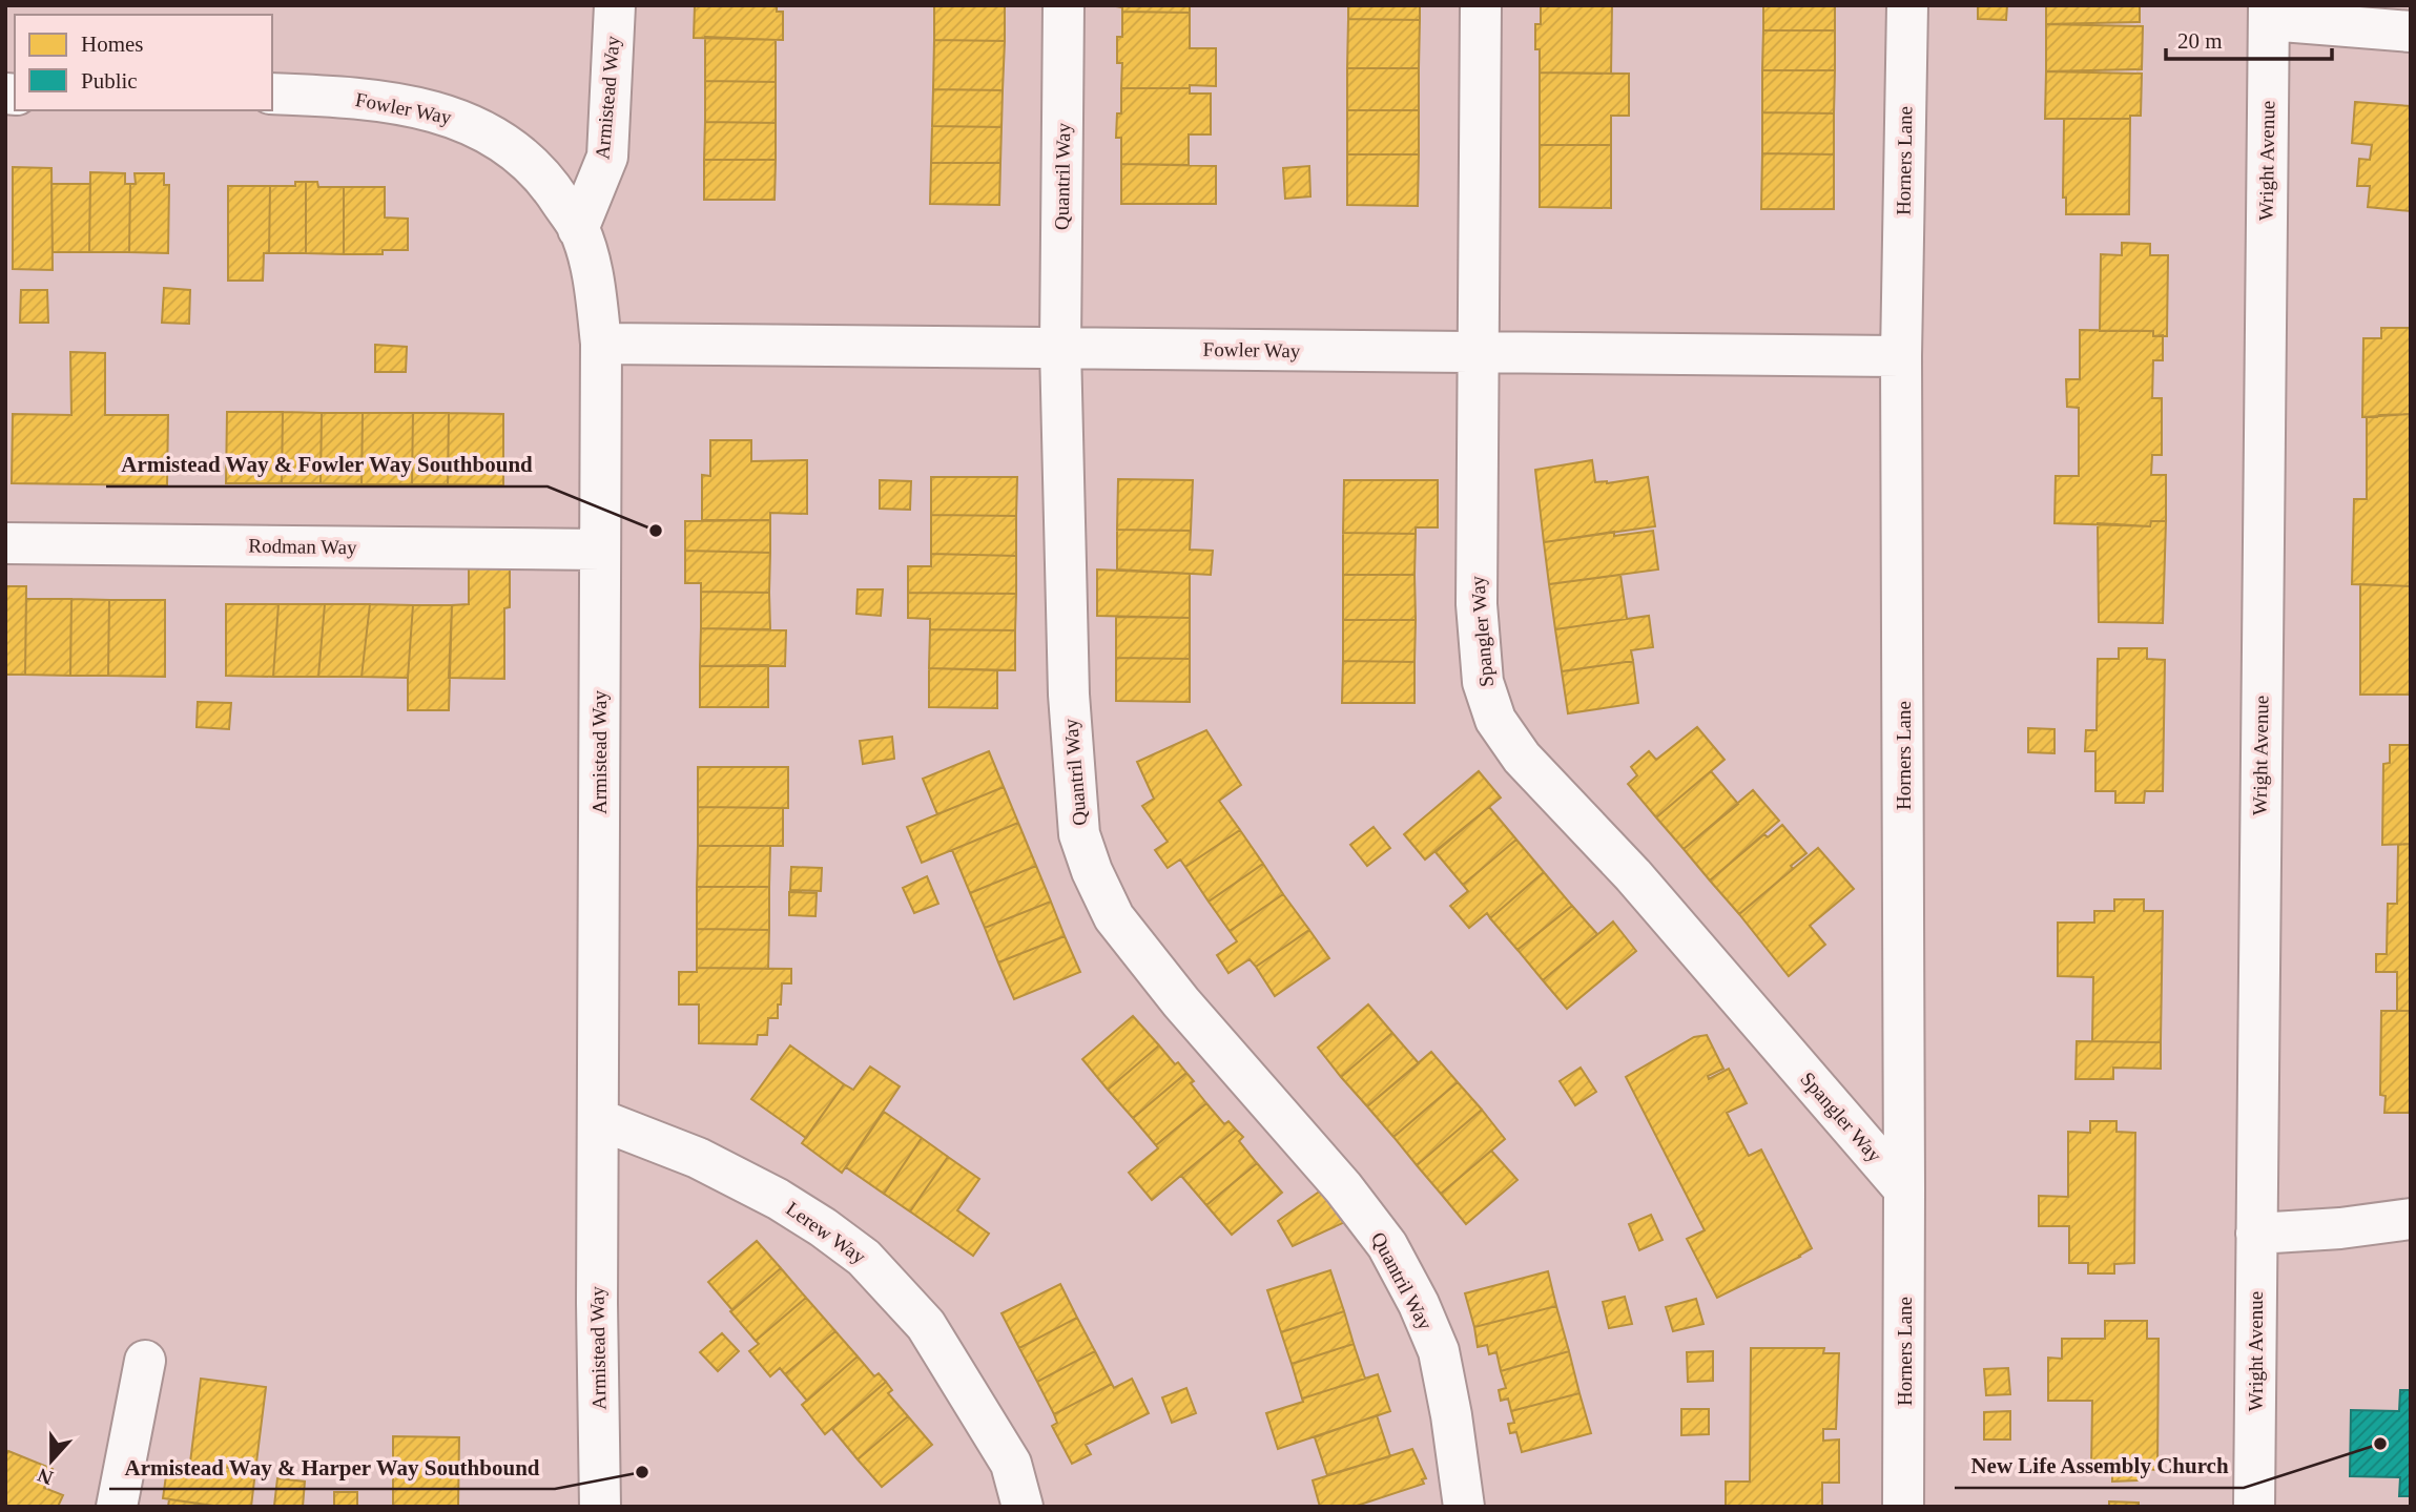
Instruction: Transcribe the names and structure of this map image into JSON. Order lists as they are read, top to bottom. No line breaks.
{"streets":{"street":["Armistead Way","Fowler Way","Horners Lane","Wright Avenue","Quantril Way","Rodman Way","Spangler Way","Lerew Way"]},"crossings":[["Armistead Way","Fowler Way"],["Armistead Way","Rodman Way"],["Armistead Way","Lerew Way"],["Fowler Way","Horners Lane"],["Fowler Way","Quantril Way"],["Fowler Way","Spangler Way"],["Horners Lane","Spangler Way"]],"places":["Armistead Way & Fowler Way Southbound","New Life Assembly Church","Armistead Way & Harper Way Southbound"],"legend":["Homes","Public"],"scale_bar":"20 m","north":"bottom"}
